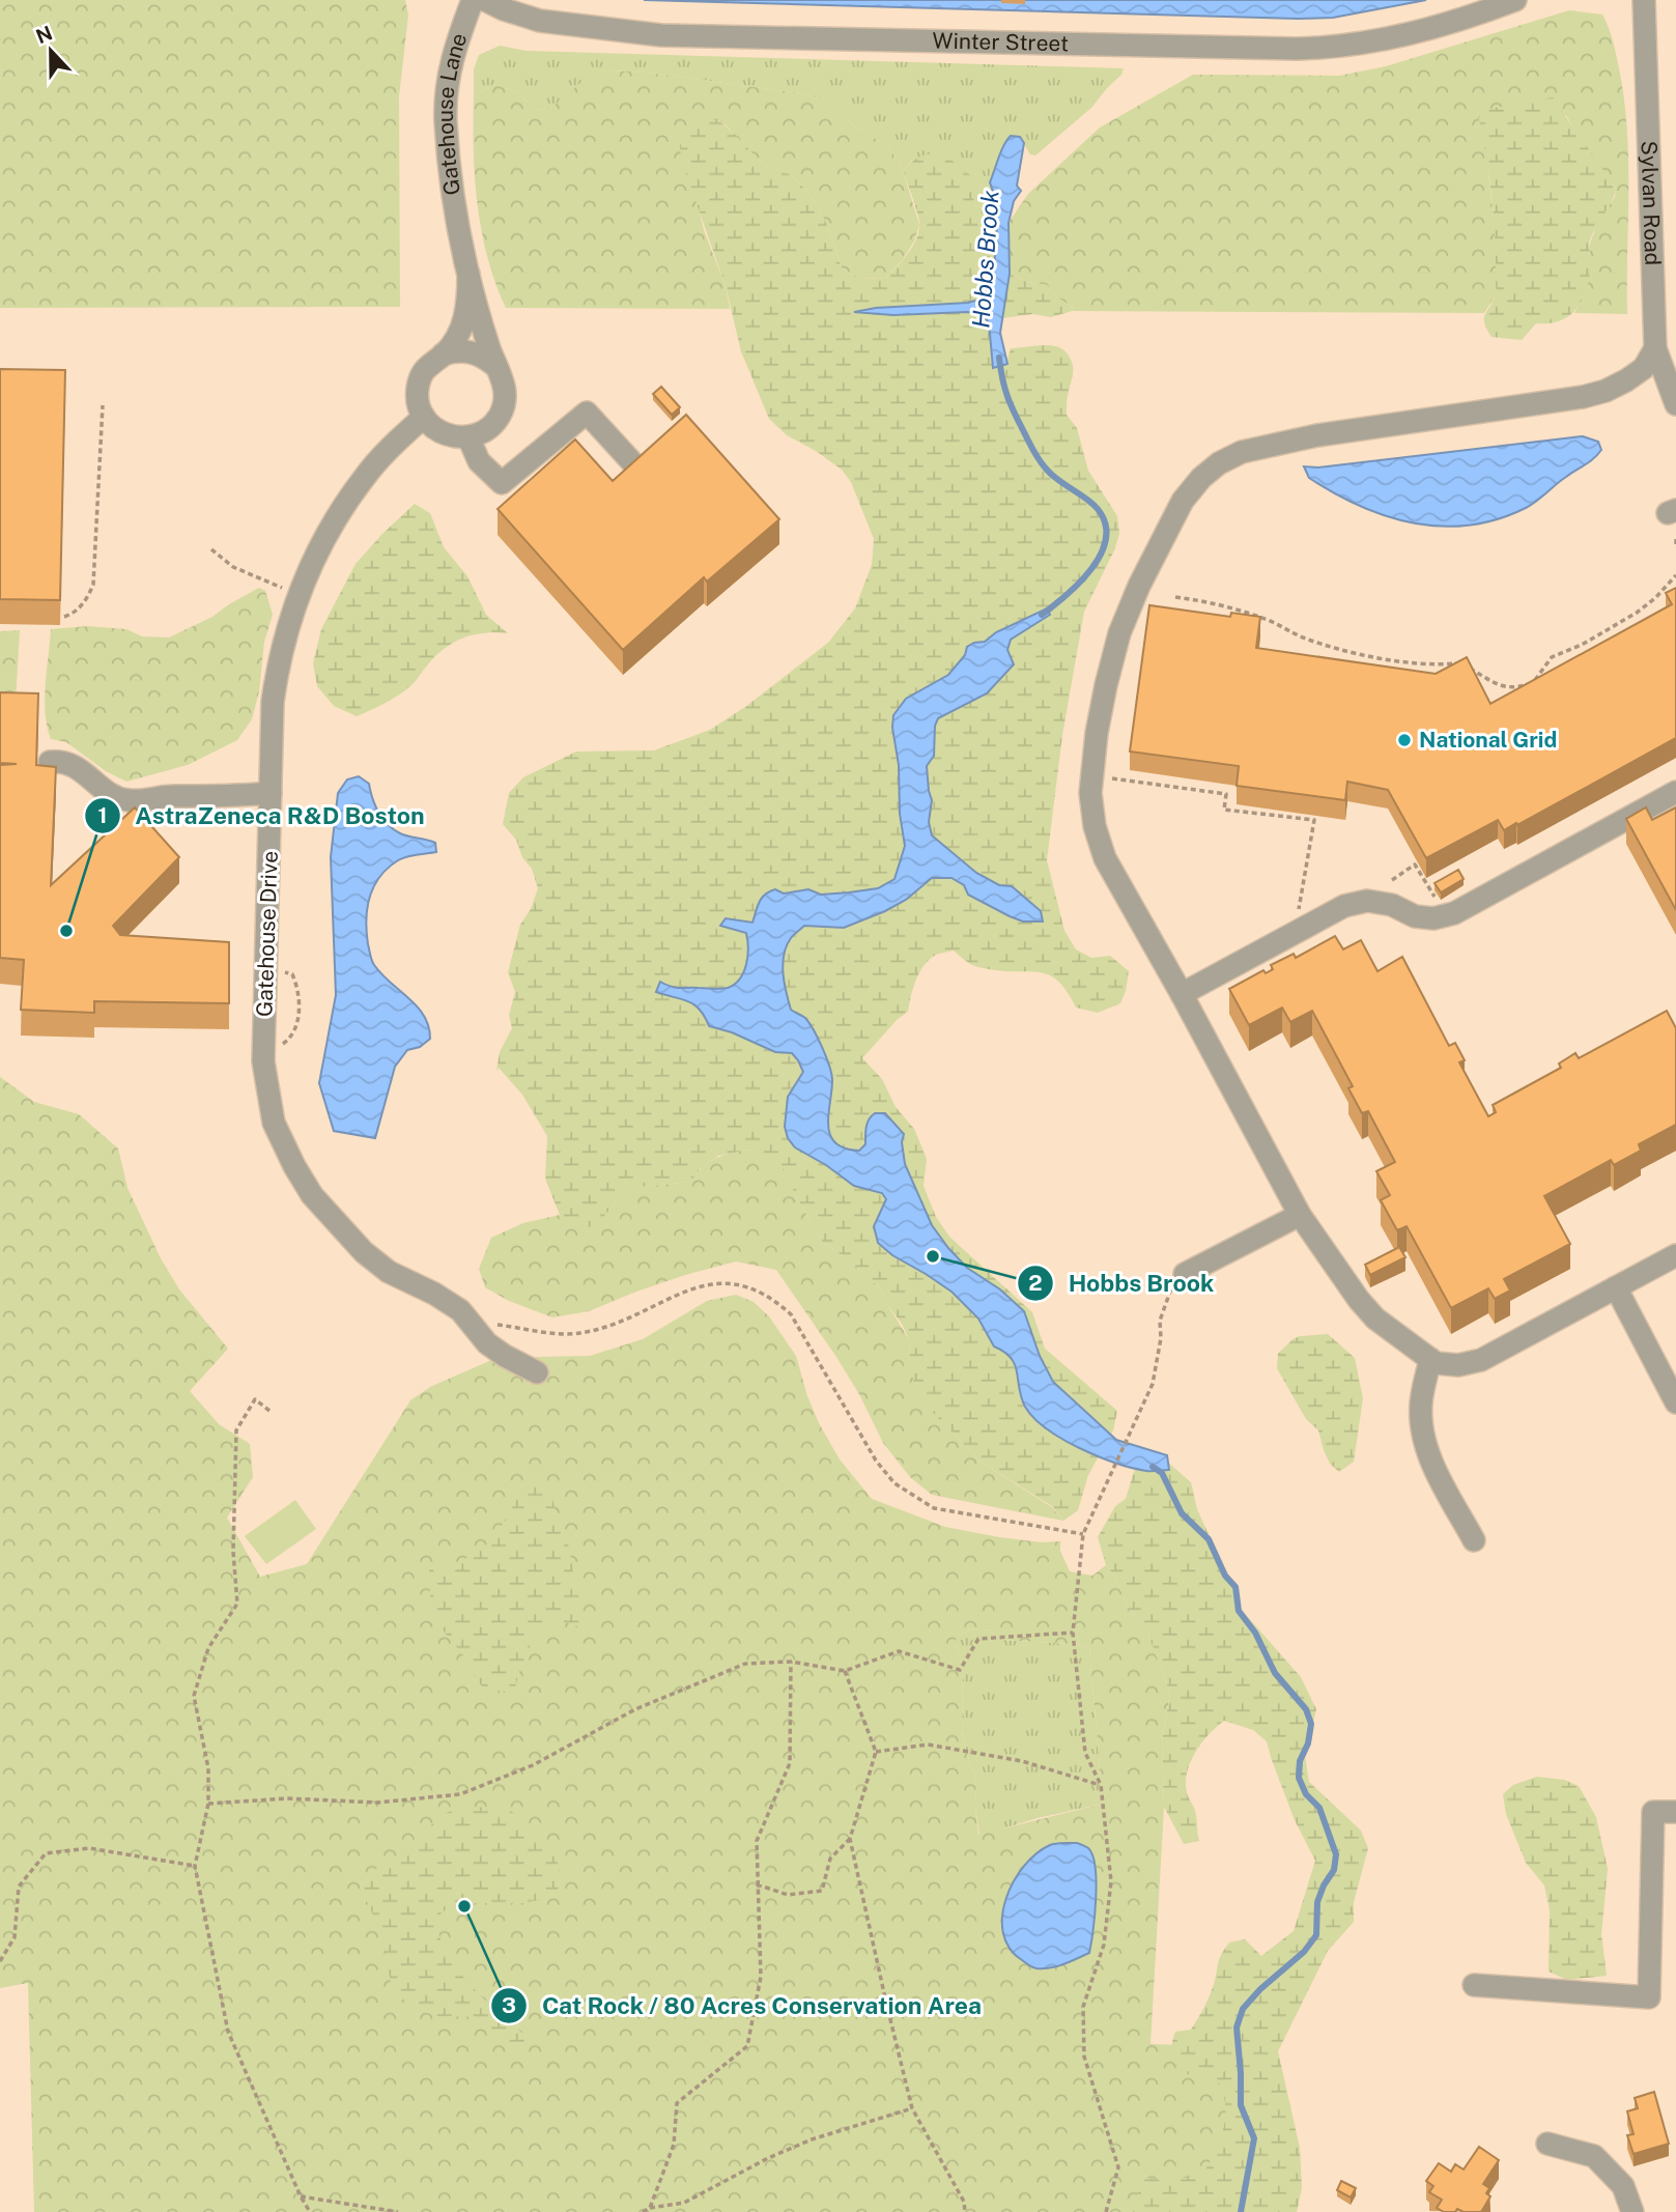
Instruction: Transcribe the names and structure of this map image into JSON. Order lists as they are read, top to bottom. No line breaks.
{"streets":{"street":["Winter Street","Gatehouse Lane","Sylvan Road","Gatehouse Drive"]},"crossings":[["Gatehouse Lane","Gatehouse Drive"]],"water":["Hobbs Brook"],"places":["National Grid","AstraZeneca R&D Boston","Hobbs Brook","Cat Rock / 80 Acres Conservation Area"],"north":"top"}
